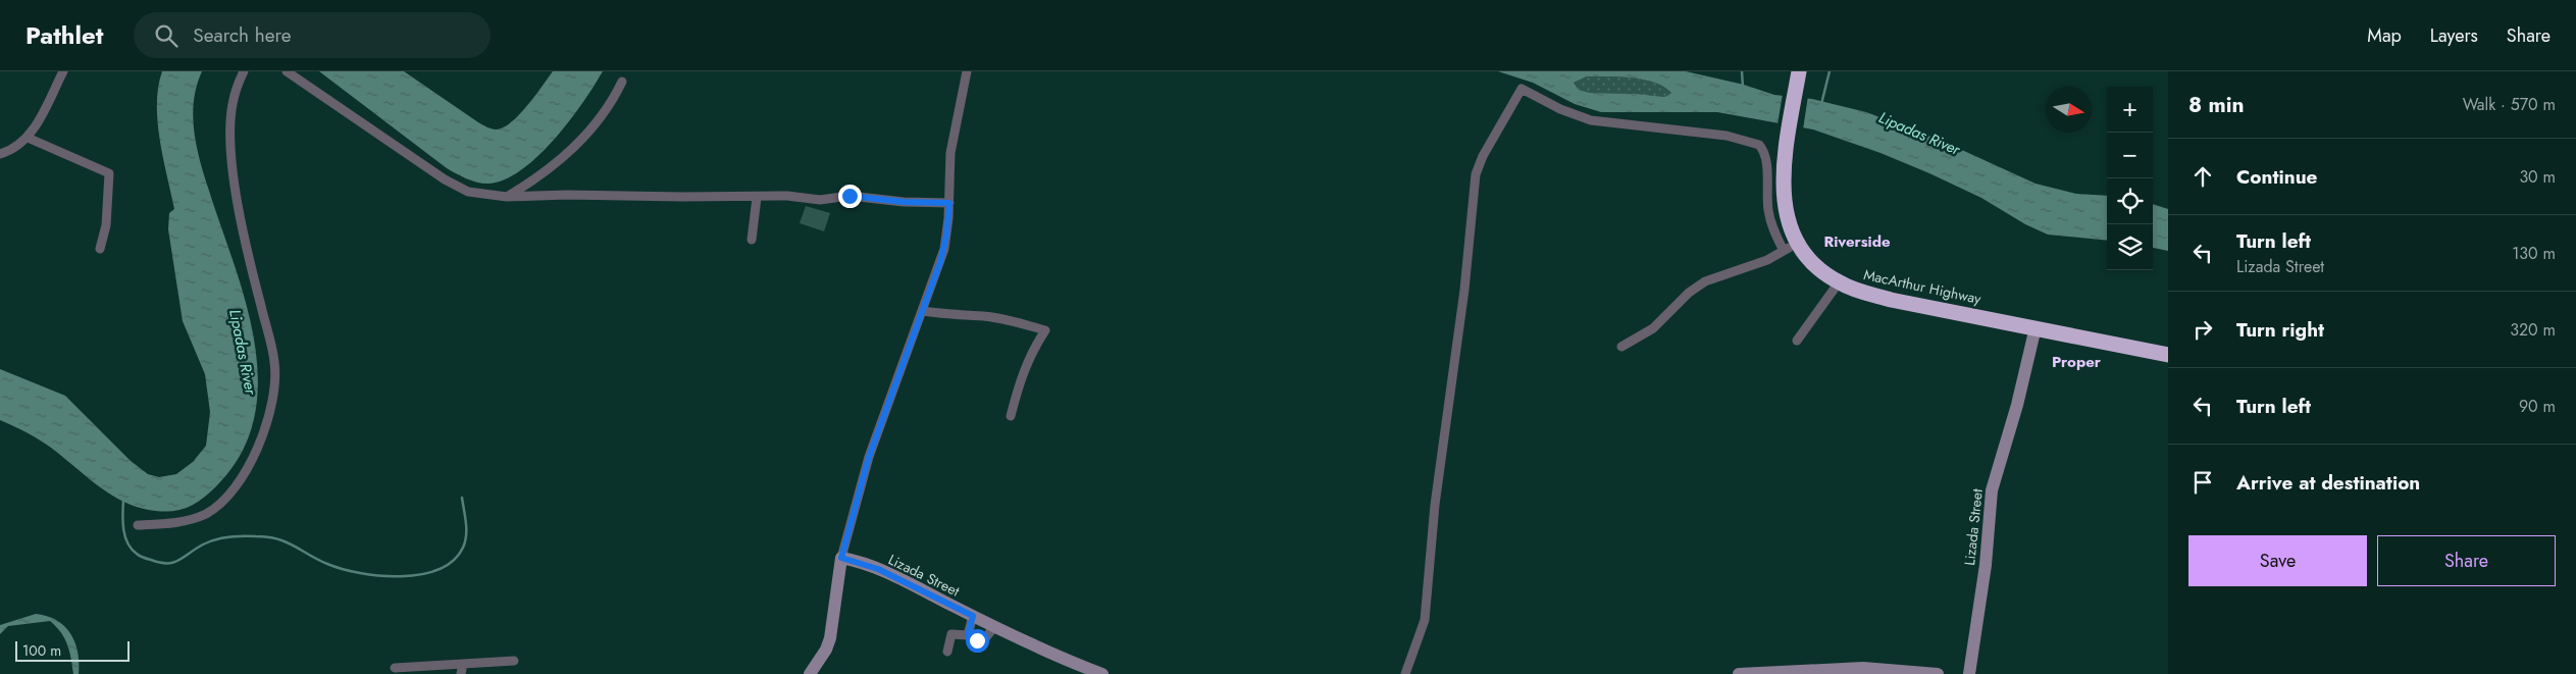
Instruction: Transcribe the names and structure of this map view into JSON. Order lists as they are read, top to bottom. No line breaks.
{"streets":{"highway":["MacArthur Highway"],"street":["Lizada Street"]},"crossings":[["MacArthur Highway","Lizada Street"]],"districts":["Riverside","Proper"],"water":["Lipadas River"],"scale_bar":"100 m","north":"right","page":{"header":"Pathlet","search":"Search here","nav":["Map","Layers","Share"],"heading":["8 min","Walk · 570 m"],"map_buttons":["+","−"],"list":[["Continue","30 m"],["Turn left","Lizada Street","130 m"],["Turn right","320 m"],["Turn left","90 m"],"Arrive at destination"],"buttons":["Save","Share"],"scale":"100 m"}}
